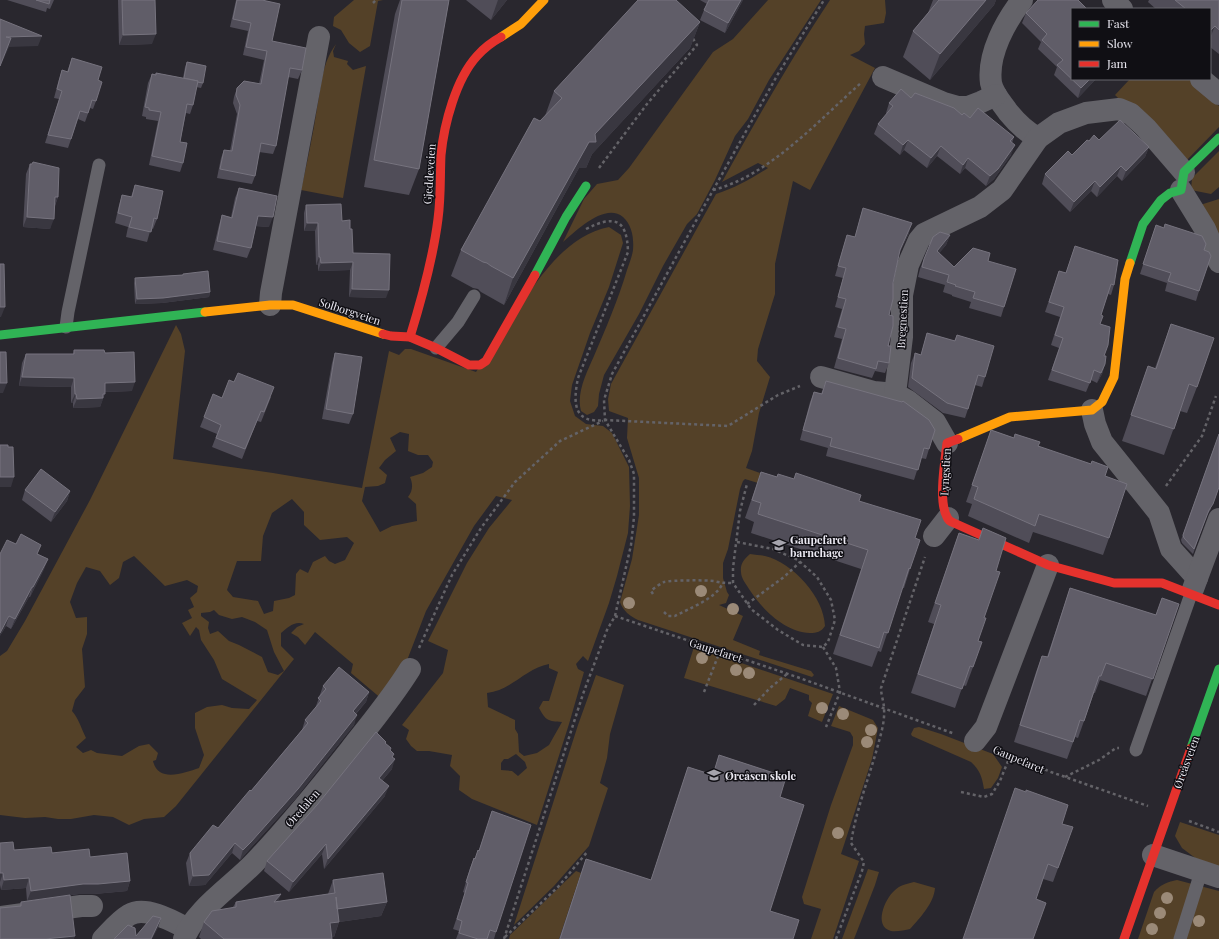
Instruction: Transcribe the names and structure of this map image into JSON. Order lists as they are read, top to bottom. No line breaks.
{"streets":{"street":["Gjeddeveien","Solborgveien","Bregnestien","Lyngstien","Øreåsveien","Øredalen"],"path":["Gaupefaret"]},"crossings":[["Gjeddeveien","Solborgveien"]],"places":{"school or university":["Gaupefaret barnehage","Øreåsen skole"]},"legend":["Fast","Slow","Jam"]}
